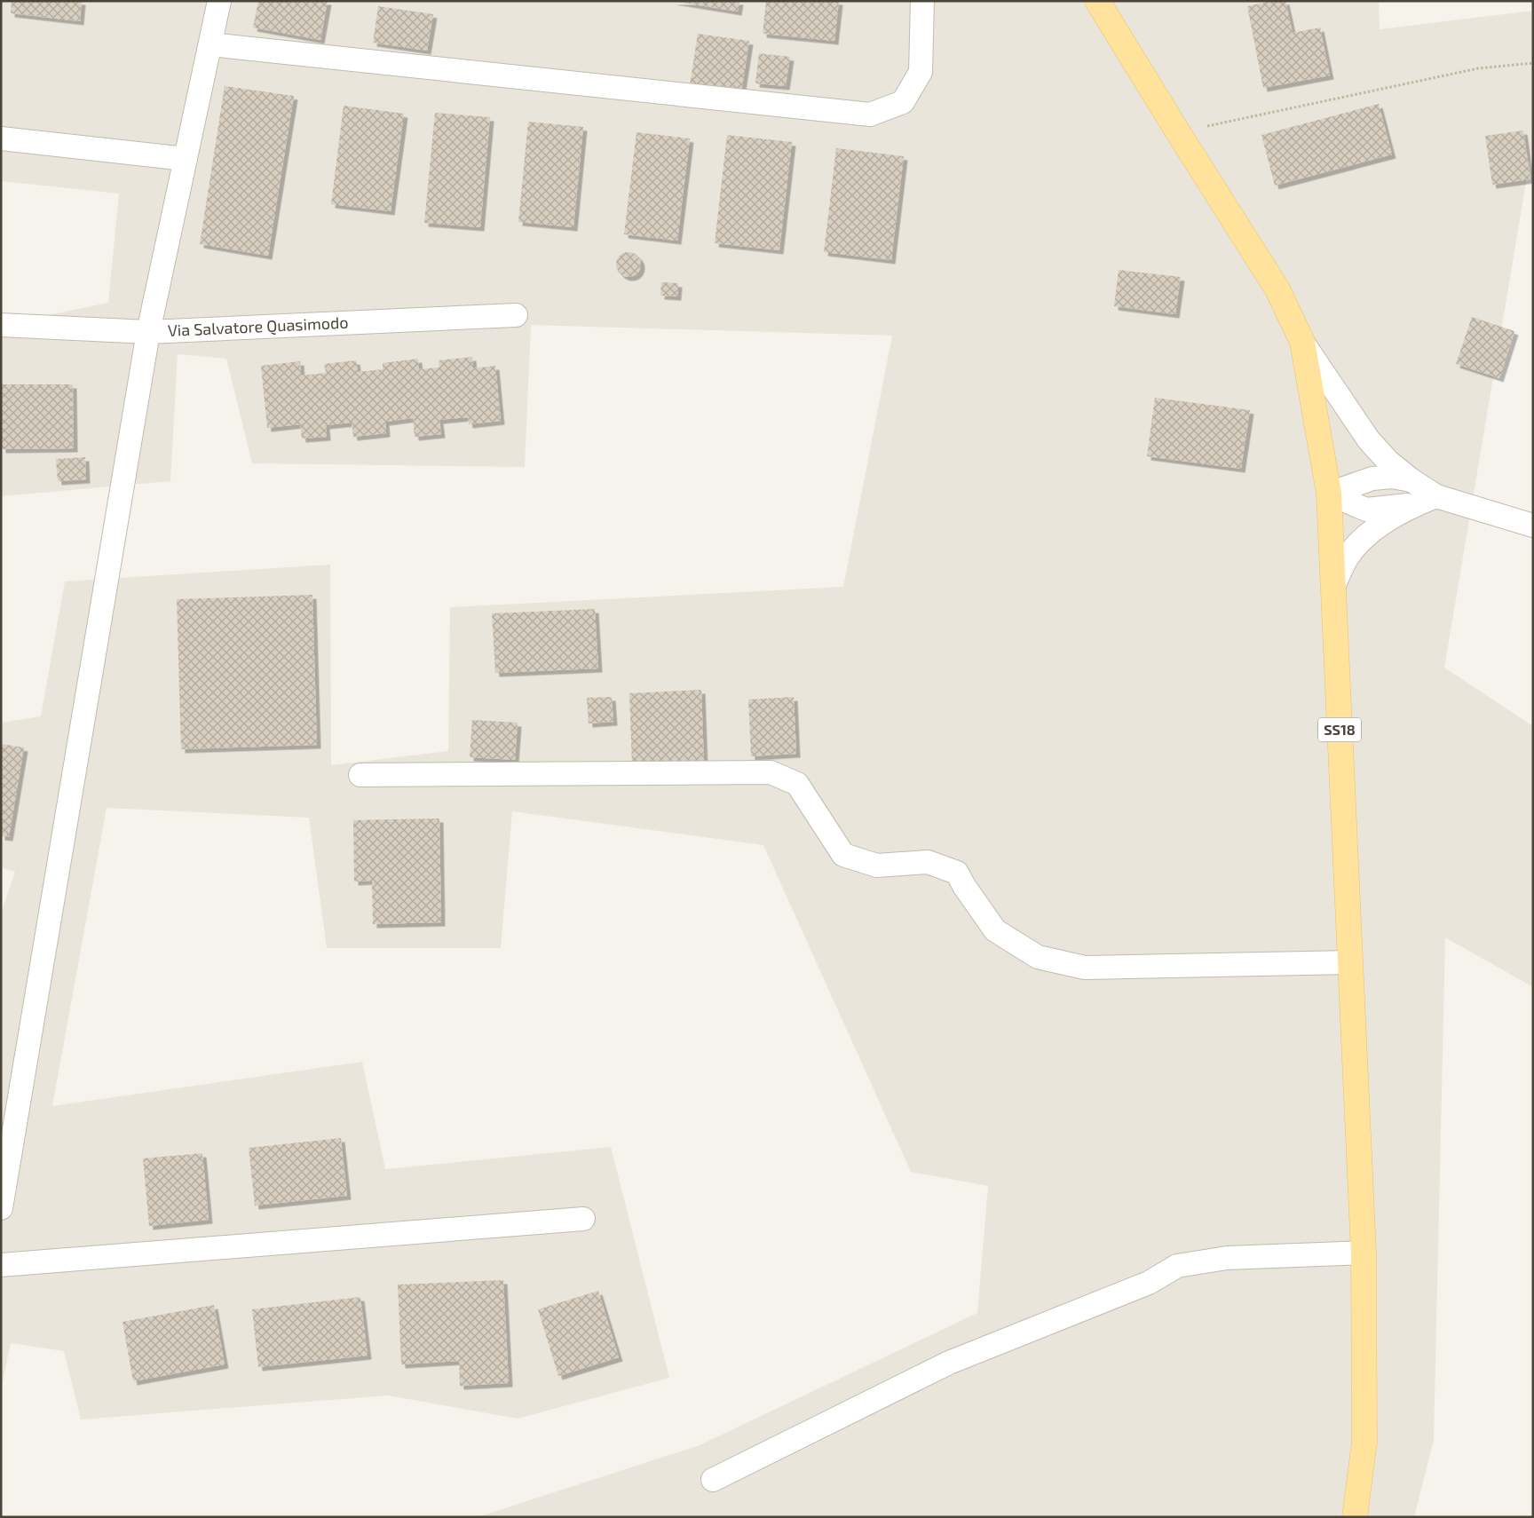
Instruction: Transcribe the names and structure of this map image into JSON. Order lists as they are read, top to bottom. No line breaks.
{"streets":{"main road":["SS18"],"street":["Via Salvatore Quasimodo"]}}
